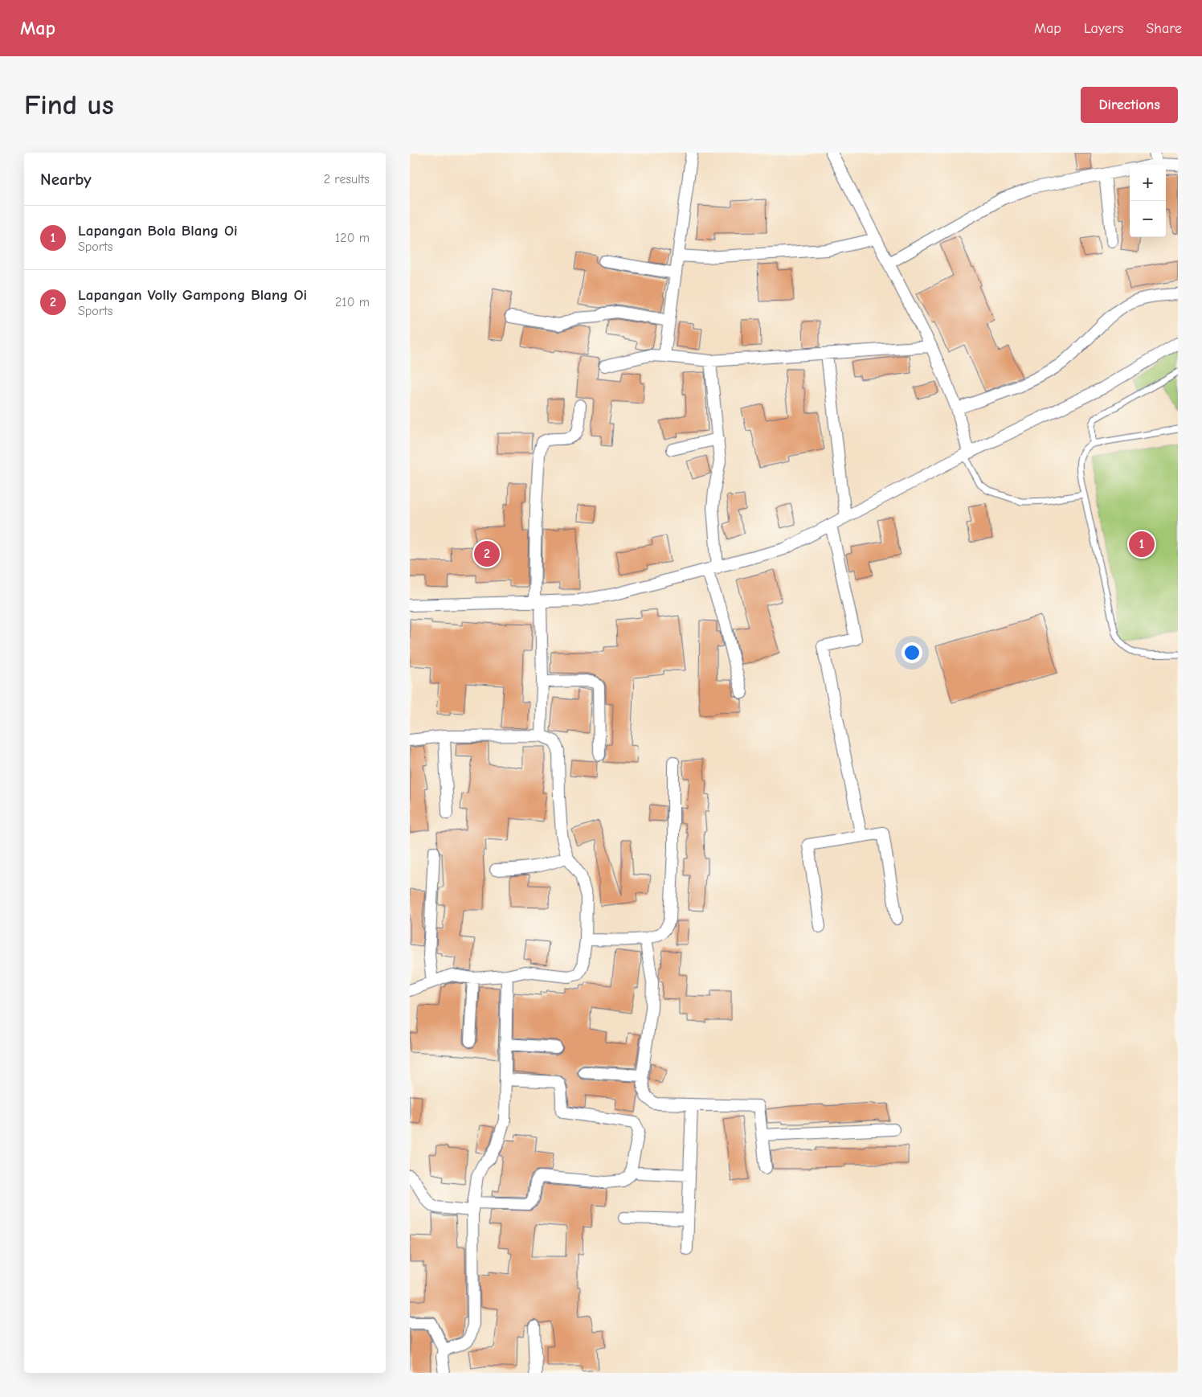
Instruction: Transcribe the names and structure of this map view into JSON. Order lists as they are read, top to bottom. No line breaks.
{"page":{"header":"Map","nav":["Map","Layers","Share"],"buttons":"Directions","title":"Find us","heading":["Nearby","2 results"],"map_buttons":["+","−"],"list":[{"mark":"1","name":"Lapangan Bola Blang Oi","note":"Sports","value":"120 m"},{"mark":"2","name":"Lapangan Volly Gampong Blang Oi","note":"Sports","value":"210 m"}],"pins":["1","2"]}}
